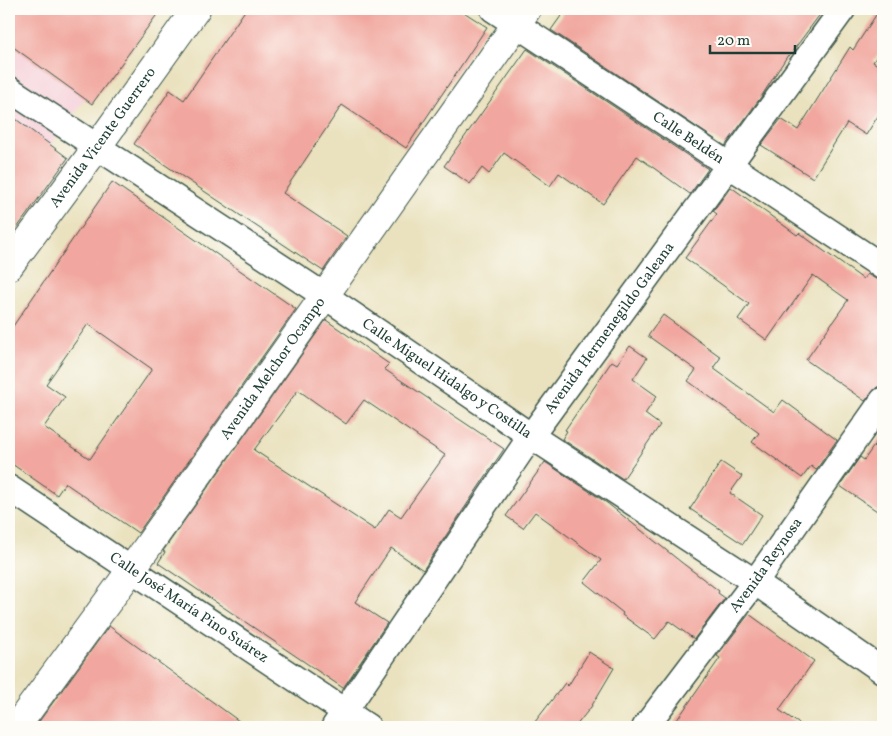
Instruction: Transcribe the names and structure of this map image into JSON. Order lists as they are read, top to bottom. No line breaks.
{"streets":{"street":["Avenida Vicente Guerrero","Calle Beldén","Avenida Hermenegildo Galeana","Avenida Melchor Ocampo","Calle Miguel Hidalgo y Costilla","Avenida Reynosa","Calle José María Pino Suárez"]},"crossings":[["Avenida Vicente Guerrero","Calle Miguel Hidalgo y Costilla"],["Calle Beldén","Avenida Hermenegildo Galeana"],["Calle Beldén","Avenida Melchor Ocampo"],["Avenida Hermenegildo Galeana","Calle Miguel Hidalgo y Costilla"],["Avenida Hermenegildo Galeana","Calle José María Pino Suárez"],["Avenida Melchor Ocampo","Calle Miguel Hidalgo y Costilla"],["Avenida Melchor Ocampo","Calle José María Pino Suárez"],["Calle Miguel Hidalgo y Costilla","Avenida Reynosa"]],"scale_bar":"20 m"}
